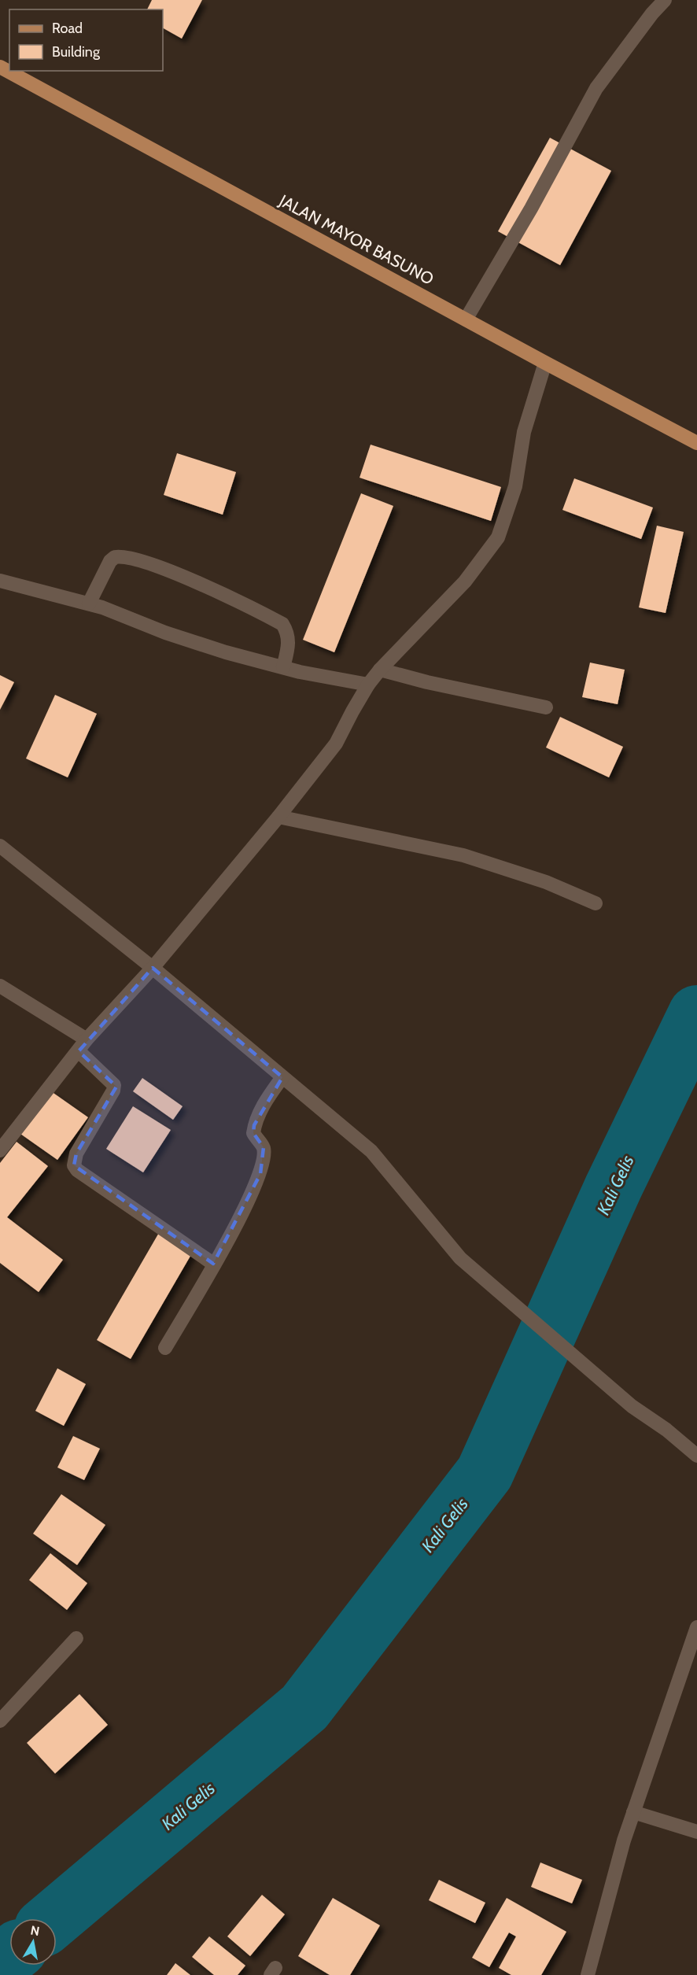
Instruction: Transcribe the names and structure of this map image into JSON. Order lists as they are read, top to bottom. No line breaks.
{"streets":{"main road":["JALAN MAYOR BASUNO"]},"water":["Kali Gelis"],"legend":["Road","Building"],"north":"top"}
